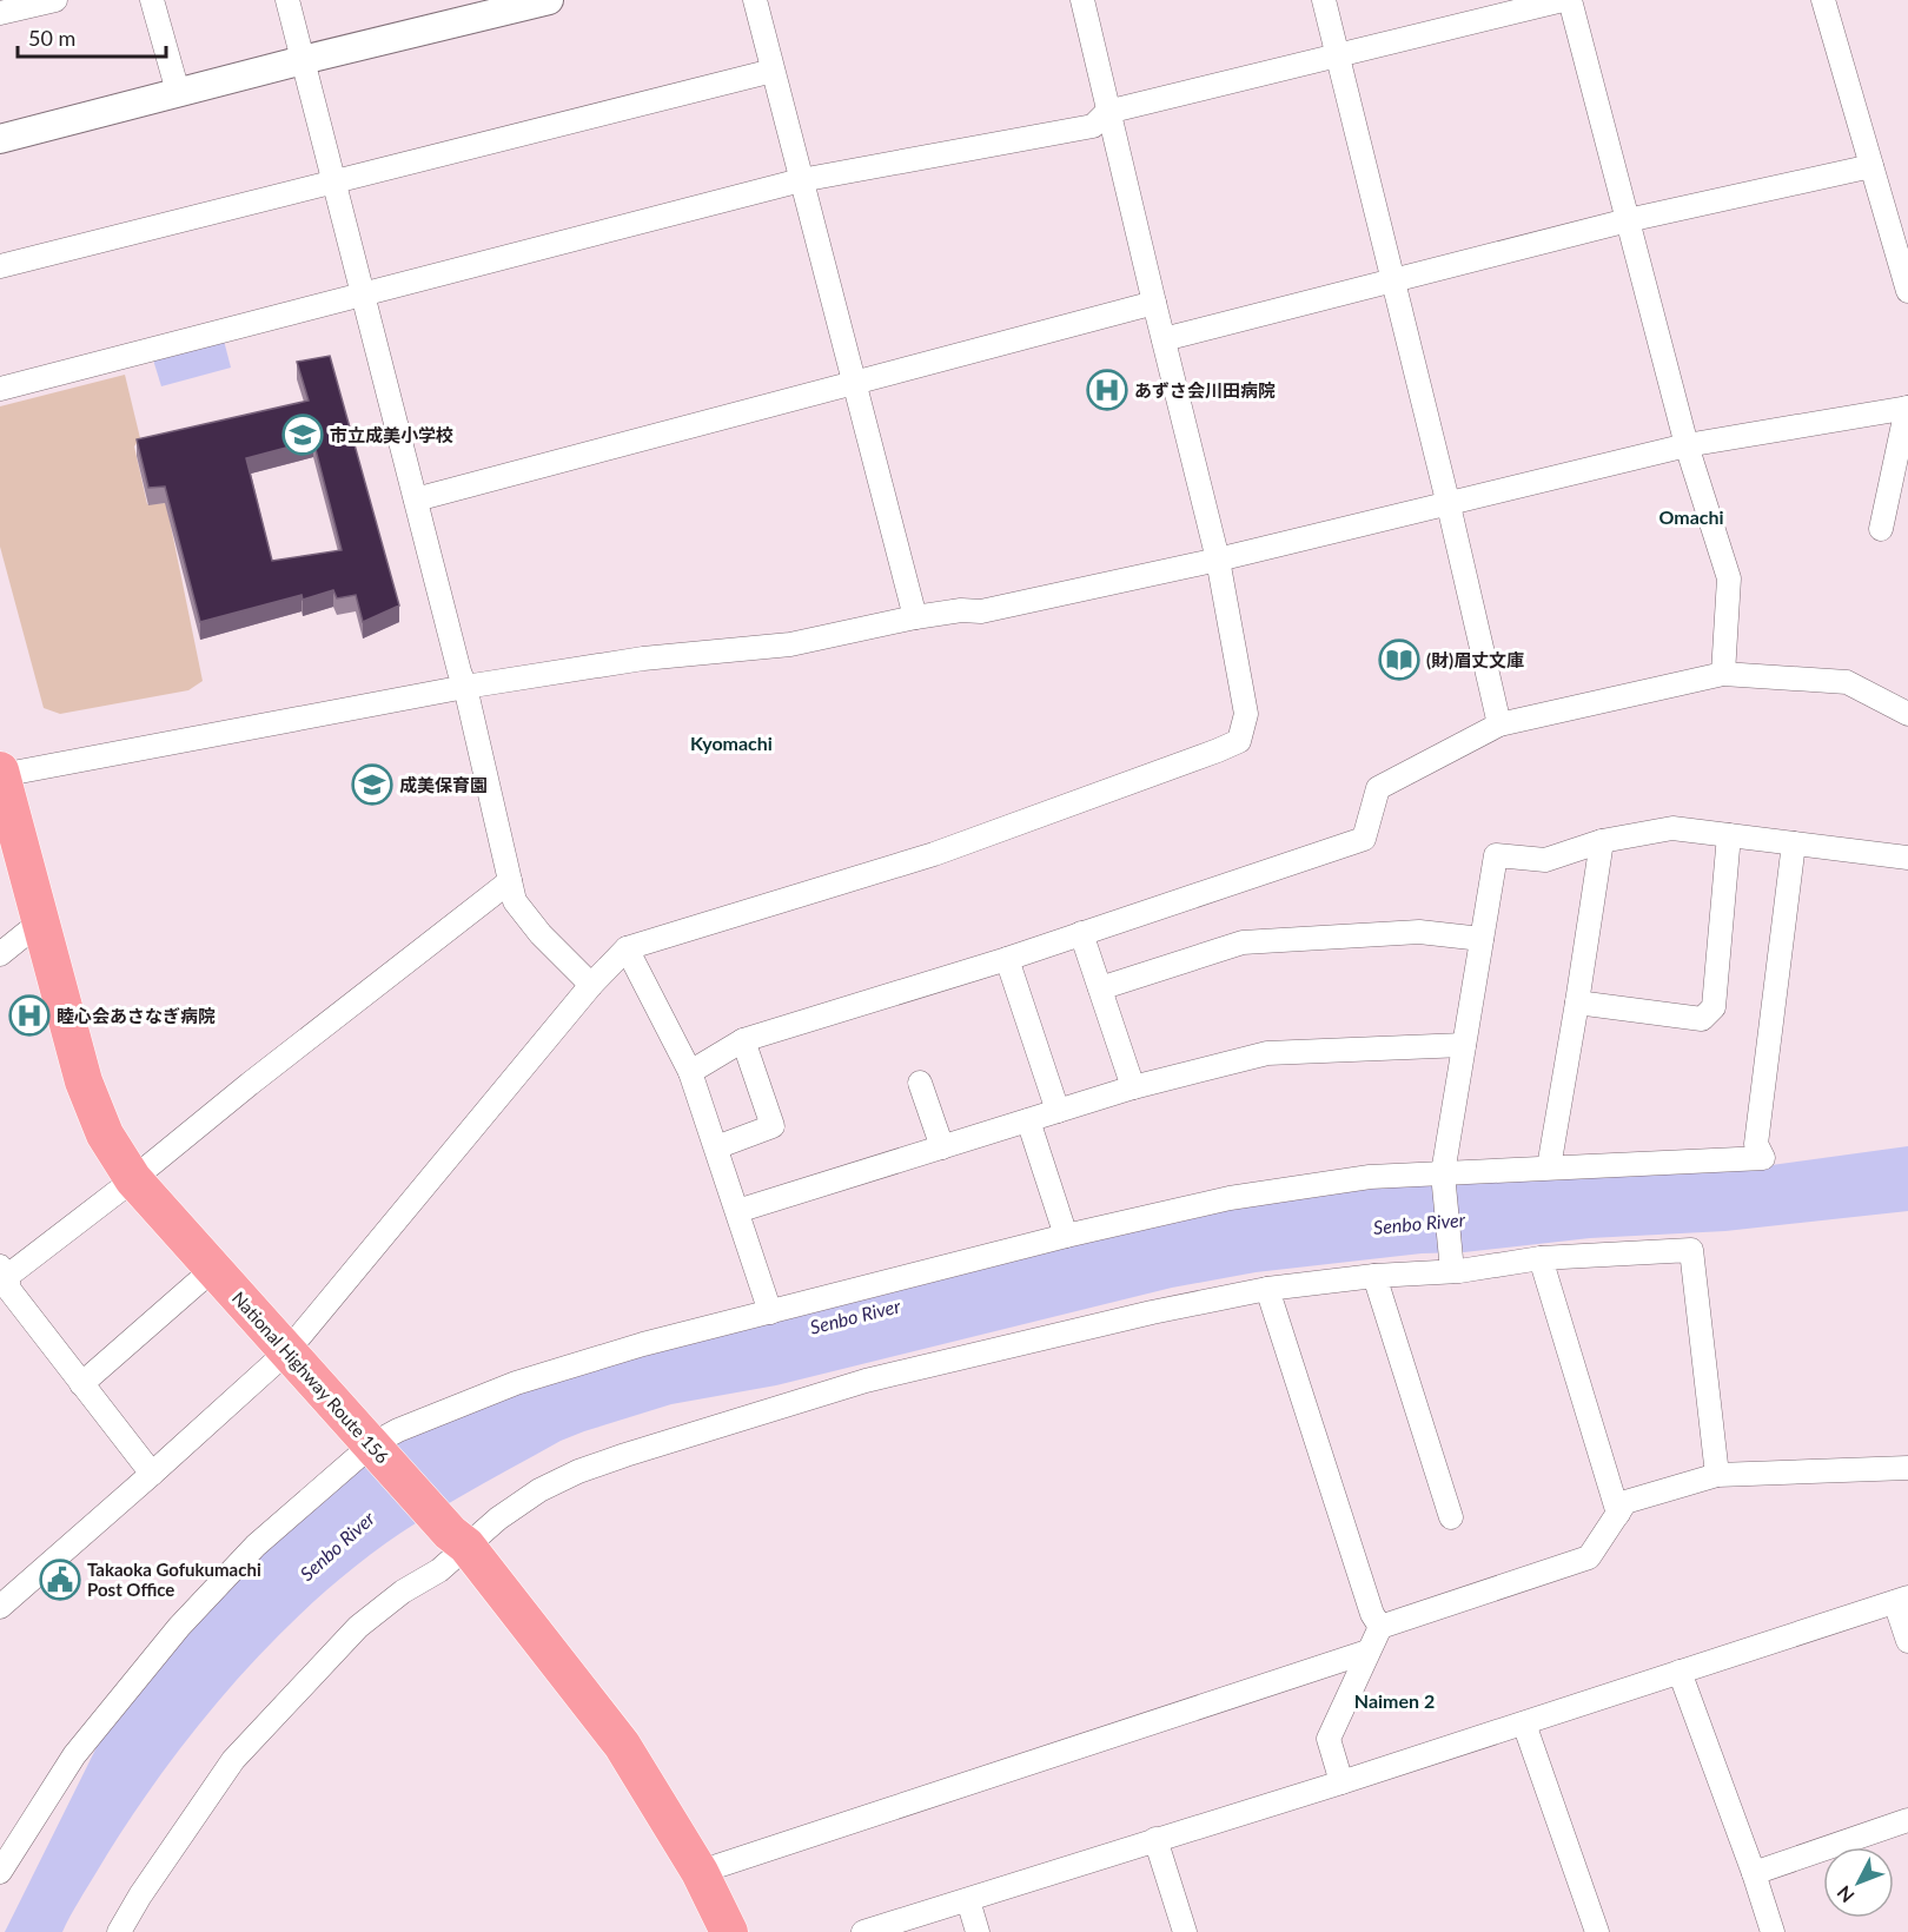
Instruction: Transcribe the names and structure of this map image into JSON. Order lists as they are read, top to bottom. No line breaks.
{"streets":{"highway":["National Highway Route 156"]},"districts":["Omachi","Kyomachi","Naimen 2"],"water":["Senbo River"],"places":{"hospital":["あずさ会川田病院","睦心会あさなぎ病院"],"school or university":["市立成美小学校","成美保育園"],"library":["(財)眉丈文庫"],"public building":["Takaoka Gofukumachi Post Office"]},"scale_bar":"50 m","north":"bottom left"}
